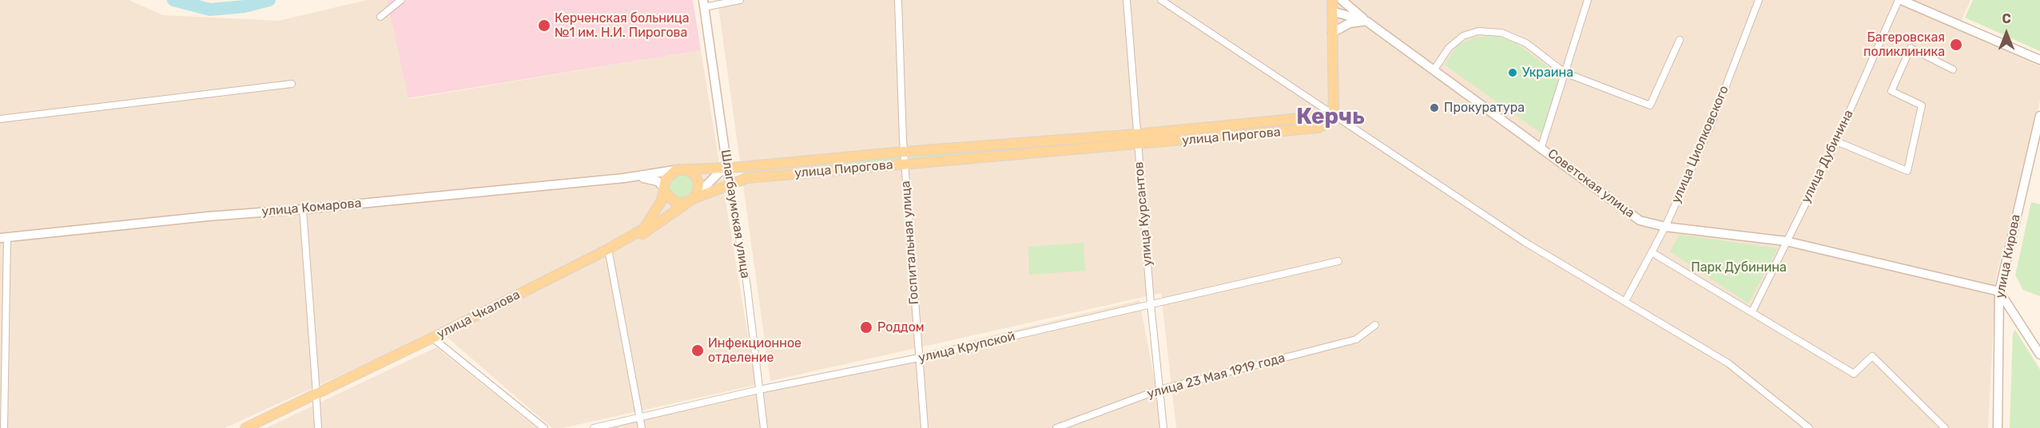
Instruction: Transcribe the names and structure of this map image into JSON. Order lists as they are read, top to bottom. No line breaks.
{"streets":{"main road":["улица Пирогова","Советская улица","улица Комарова","Шлагбаумская улица","улица Кирова","улица Чкалова"],"street":["улица Циолковского","улица Дубинина","улица Курсантов","Госпитальная улица","улица Крупской","улица 23 Мая 1919 года"]},"crossings":[["улица Пирогова","улица Комарова"],["улица Пирогова","Шлагбаумская улица"],["улица Пирогова","улица Курсантов"],["улица Пирогова","Госпитальная улица"],["улица Пирогова","улица Чкалова"],["улица Циолковского","Советская улица"],["улица Дубинина","Советская улица"],["Советская улица","улица Кирова"],["улица Комарова","Шлагбаумская улица"],["улица Комарова","улица Чкалова"],["Шлагбаумская улица","улица Крупской"],["улица Курсантов","улица Крупской"],["улица Курсантов","улица 23 Мая 1919 года"],["Госпитальная улица","улица Крупской"]],"districts":["Керчь"],"parks":["Парк Дубинина"],"places":["Керченская больница №1 им. Н.И. Пирогова","Багеровская поликлиника","Украина","Прокуратура","Роддом","Инфекционное отделение"],"north":"top"}
